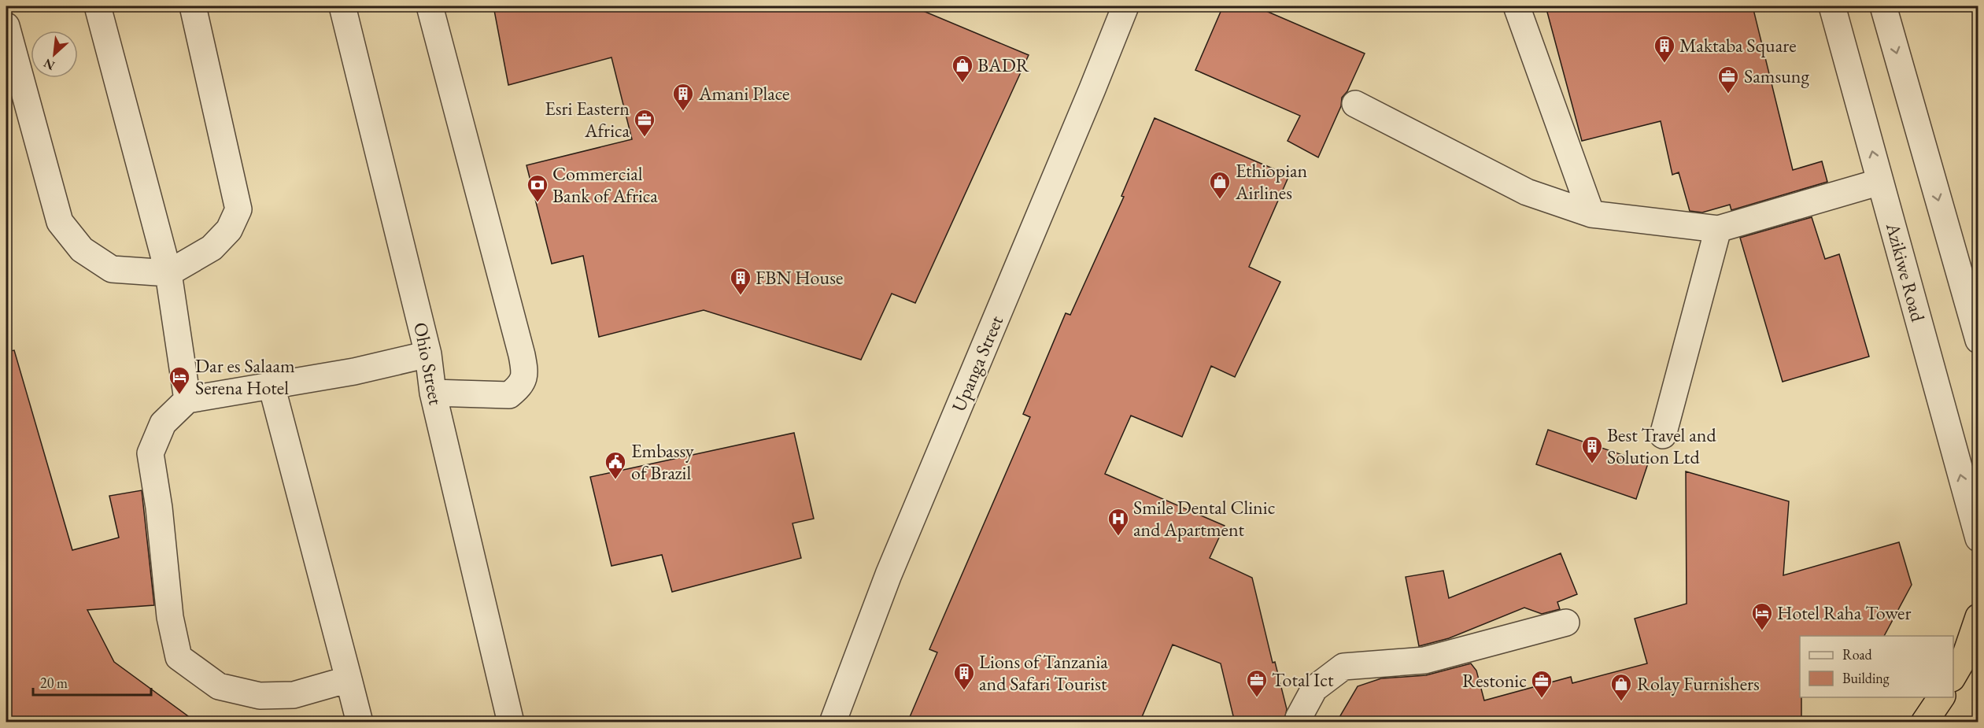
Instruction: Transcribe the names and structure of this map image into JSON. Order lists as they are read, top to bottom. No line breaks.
{"streets":{"street":["Azikiwe Road","Ohio Street","Upanga Street"]},"places":{"building":["Maktaba Square","Amani Place","FBN House","Best Travel and Solution Ltd","Lions of Tanzania and Safari Tourist"],"shop":["BADR","Ethiopian Airlines","Rolay Furnishers"],"office":["Samsung","Esri Eastern Africa","Total Ict","Restonic"],"bank":["Commercial Bank of Africa"],"hotel":["Dar es Salaam Serena Hotel","Hotel Raha Tower"],"public building":["Embassy of Brazil"],"hospital":["Smile Dental Clinic and Apartment"]},"legend":["Road","Building"],"scale_bar":"20 m","north":"bottom left"}
